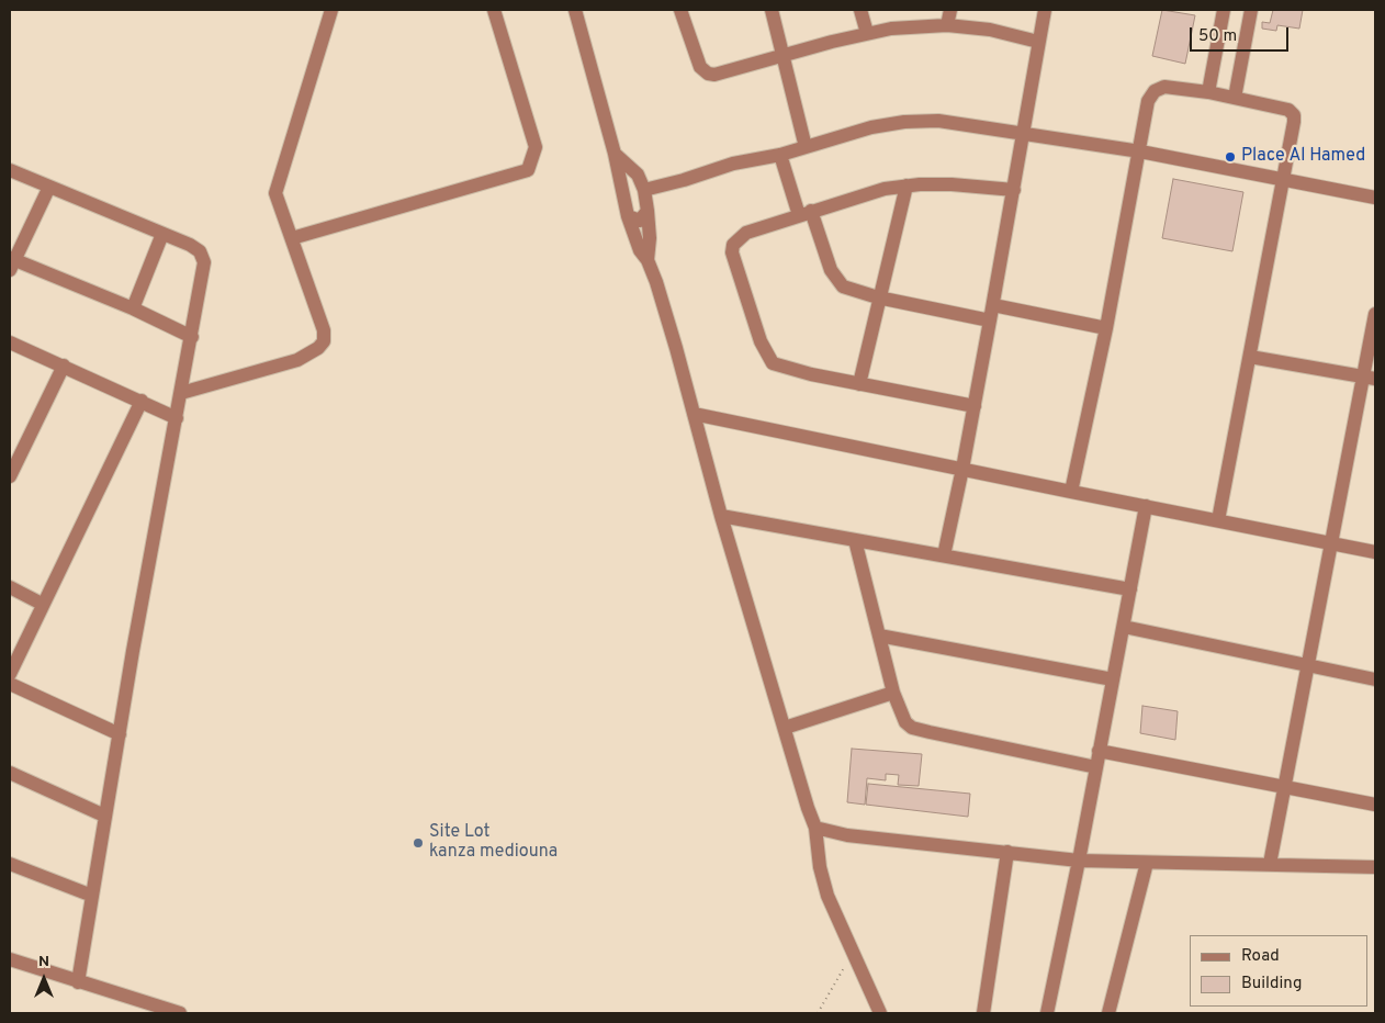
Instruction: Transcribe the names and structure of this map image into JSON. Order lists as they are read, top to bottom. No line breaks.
{"places":["Place Al Hamed","Site Lot kanza mediouna"],"legend":["Road","Building"],"scale_bar":"50 m","north":"top"}
